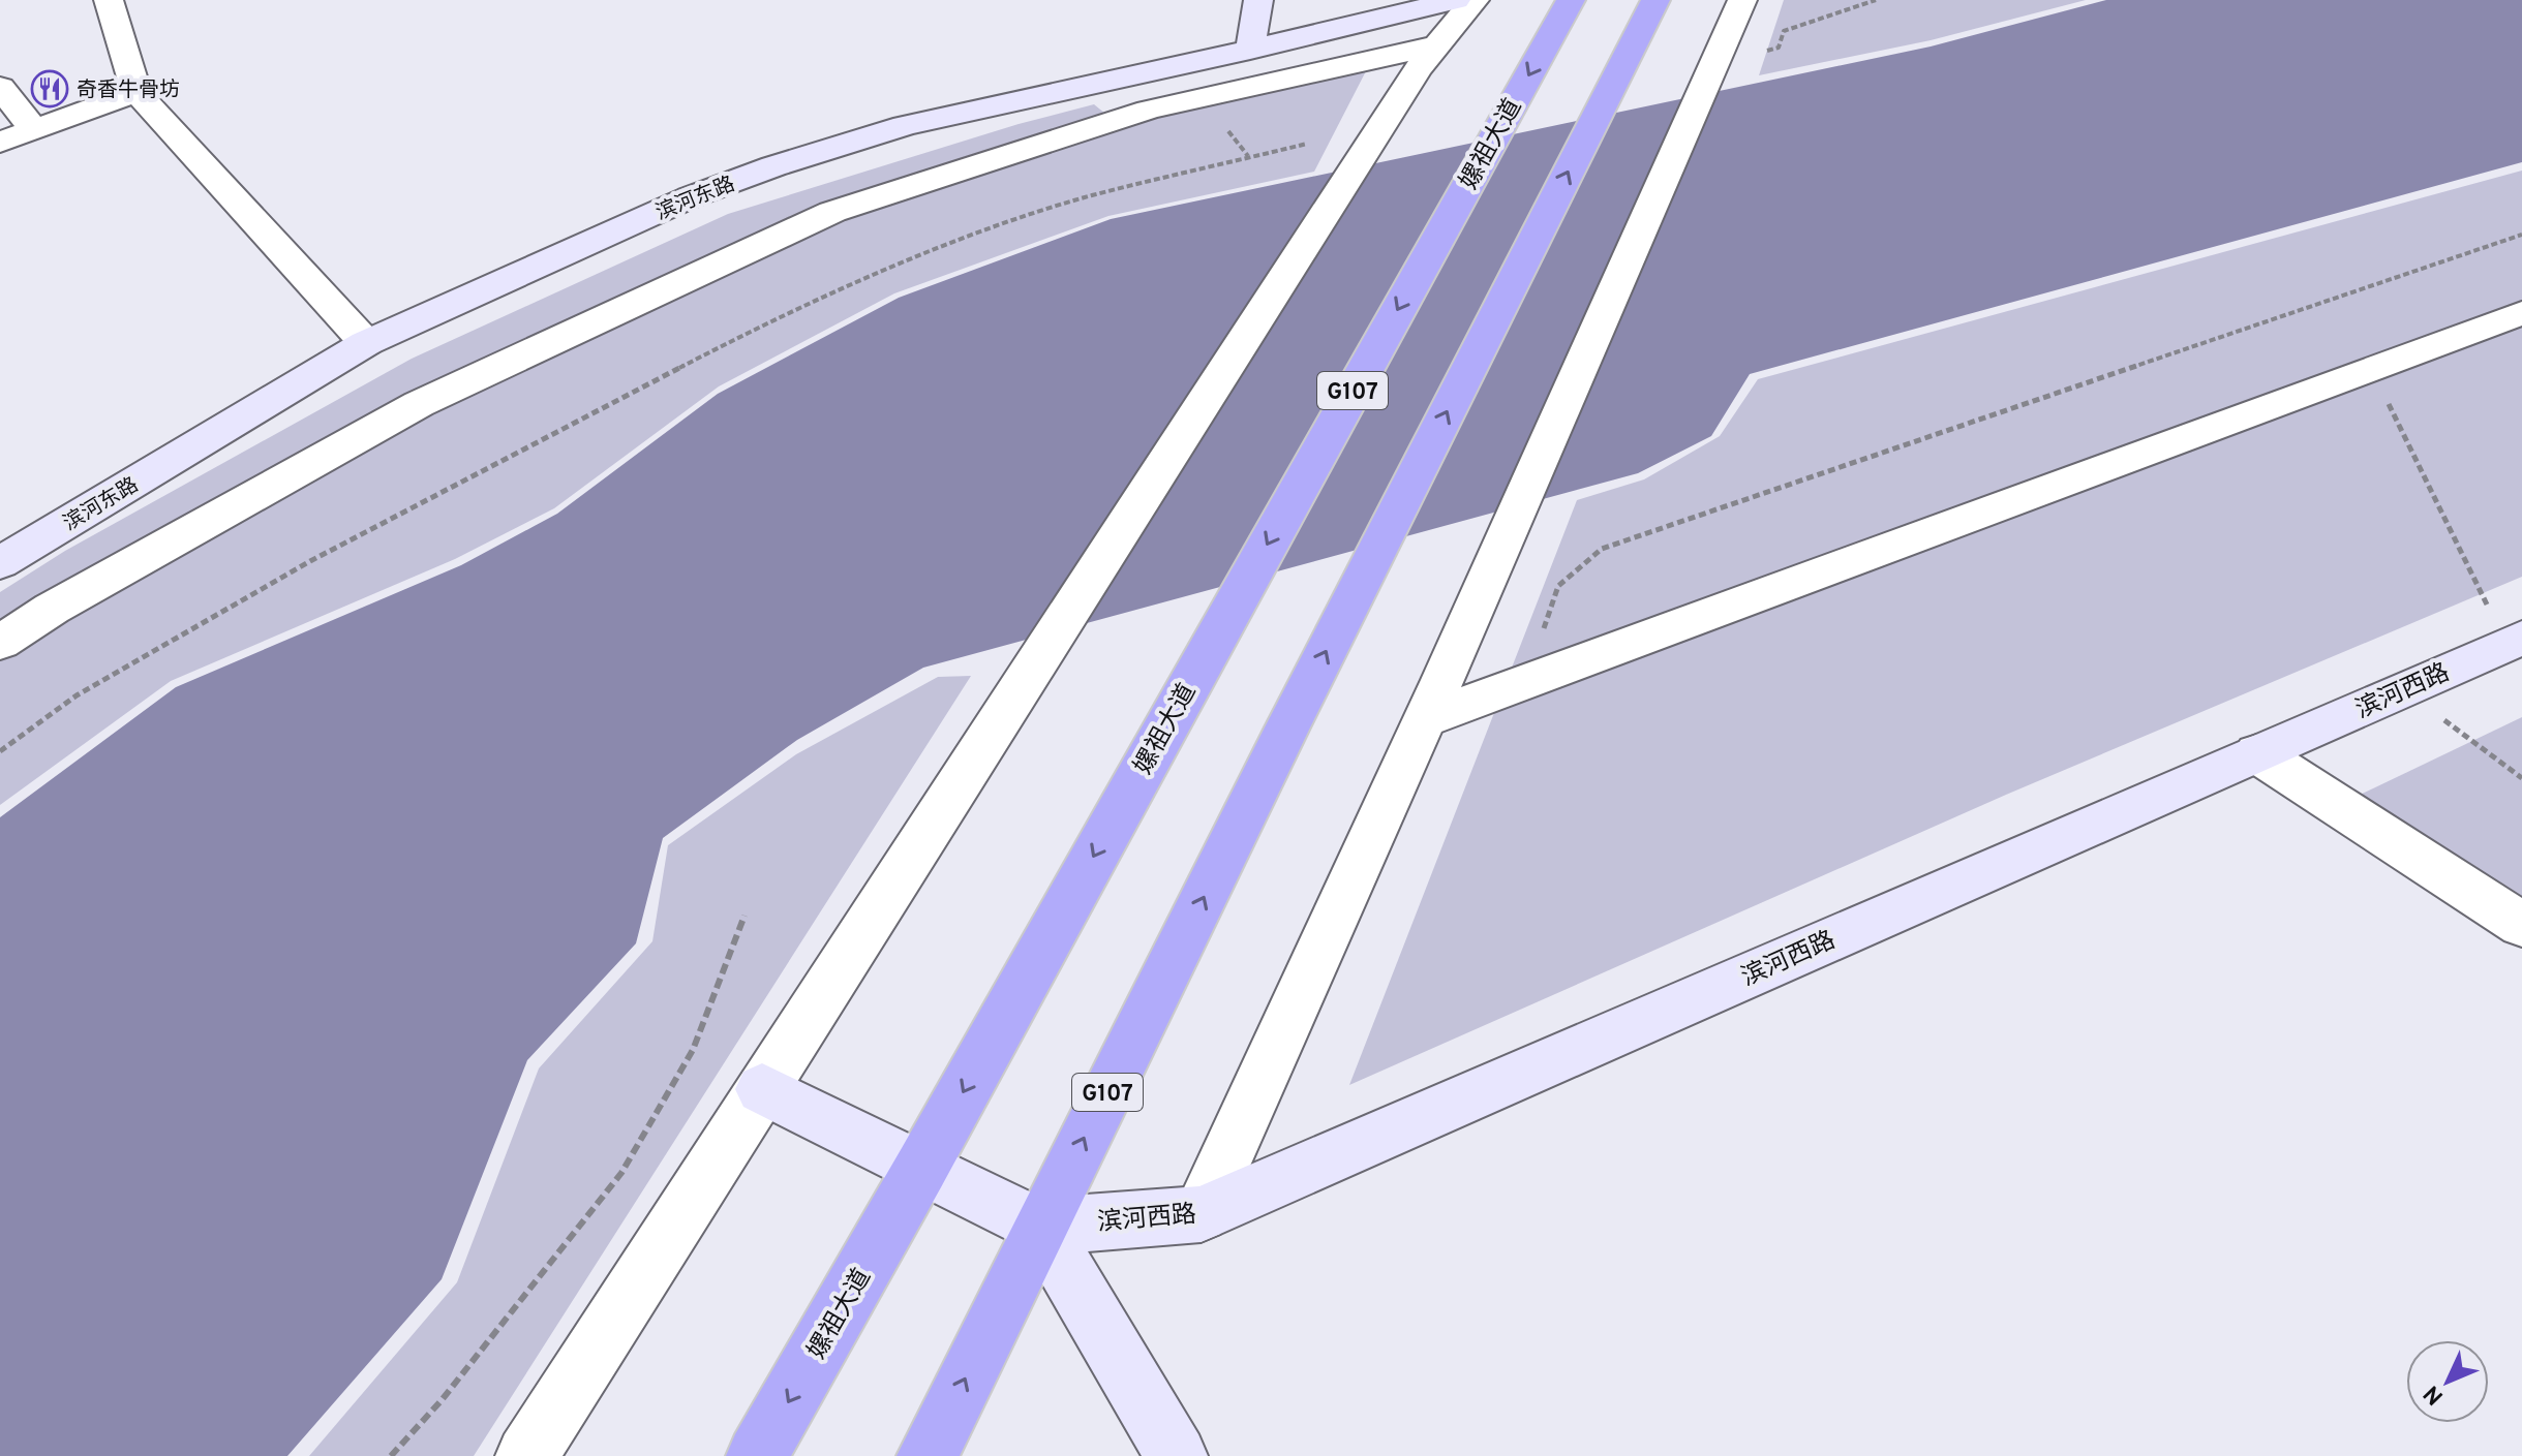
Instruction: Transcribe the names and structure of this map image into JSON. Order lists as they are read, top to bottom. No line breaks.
{"streets":{"highway":["嫘祖大道","G107"],"street":["滨河东路","滨河西路"]},"crossings":[["G107","滨河西路"]],"places":{"restaurant":["奇香牛骨坊"]},"north":"bottom left"}
